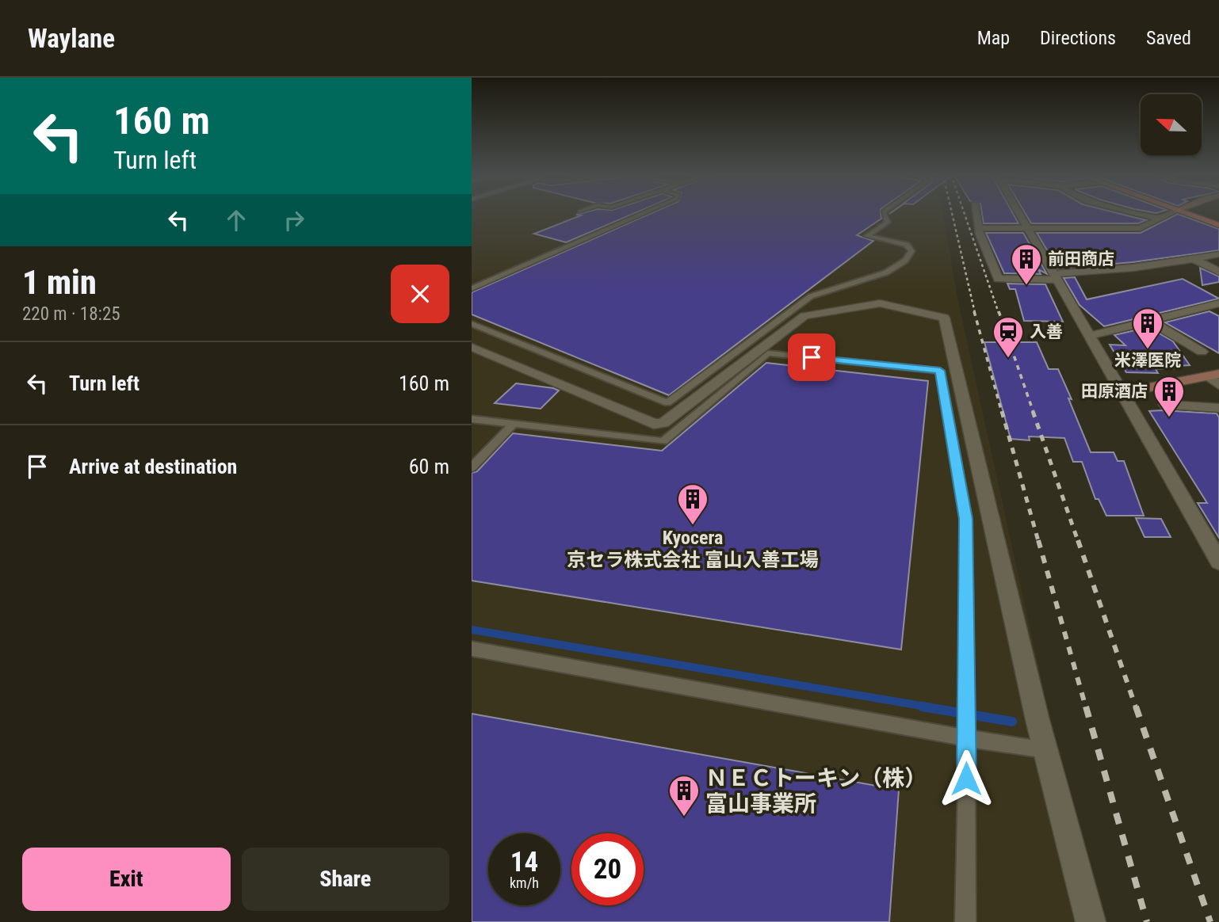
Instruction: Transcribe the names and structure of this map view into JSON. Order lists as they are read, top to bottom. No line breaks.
{"places":{"building":["前田商店","米澤医院","田原酒店","Kyocera 京セラ株式会社 富山入善工場","ＮＥＣトーキン（株） 富山事業所"],"station":["入善"]},"north":"left","page":{"header":"Waylane","nav":["Map","Directions","Saved"],"turn":["160 m","Turn left"],"heading":["1 min","220 m · 18:25"],"list":[{"name":"Turn left","value":"160 m"},{"name":"Arrive at destination","value":"60 m"}],"speed":"14 km/h","limit":"20","buttons":["Exit","Share"]}}
